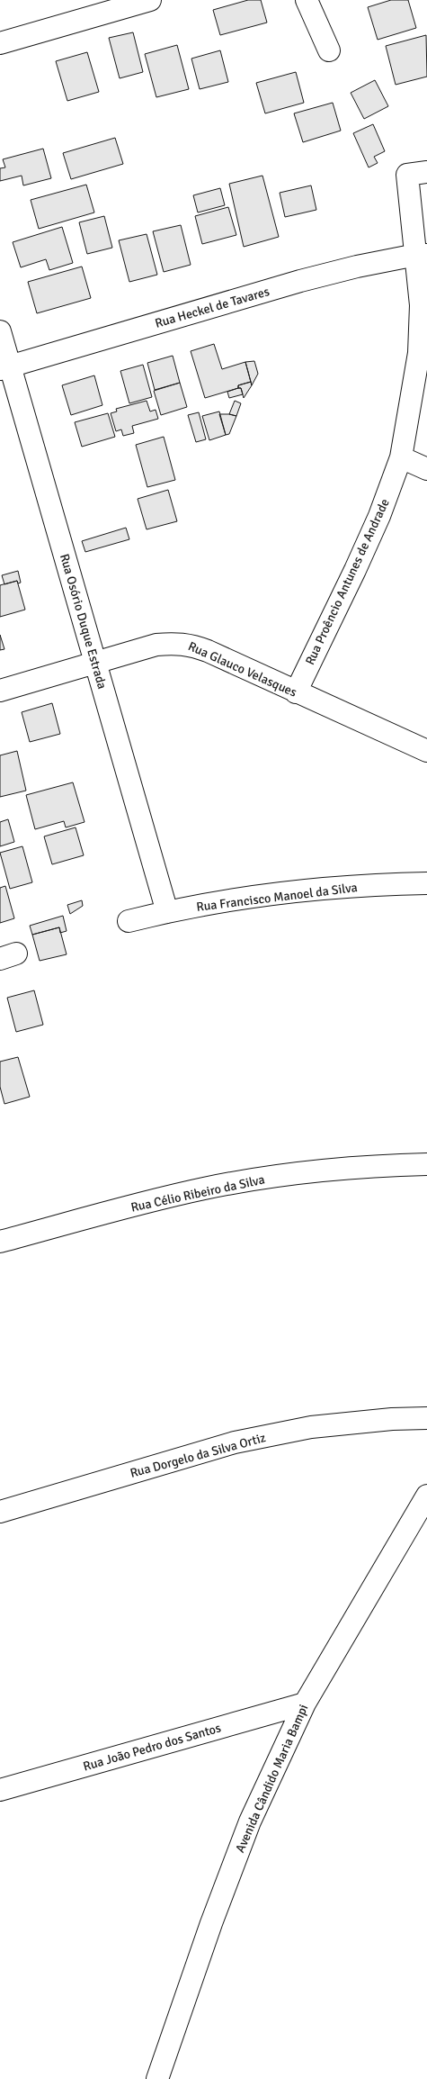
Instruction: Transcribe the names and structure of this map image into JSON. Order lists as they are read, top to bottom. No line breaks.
{"streets":{"street":["Rua Heckel de Tavares","Rua Proêncio Antunes de Andrade","Rua Osório Duque Estrada","Rua Glauco Velasques","Rua Francisco Manoel da Silva","Rua Célio Ribeiro da Silva","Rua Dorgelo da Silva Ortiz","Rua João Pedro dos Santos","Avenida Cândido Maria Bampi"]},"crossings":[["Rua Heckel de Tavares","Rua Proêncio Antunes de Andrade"],["Rua Heckel de Tavares","Rua Osório Duque Estrada"],["Rua Proêncio Antunes de Andrade","Rua Glauco Velasques"],["Rua Osório Duque Estrada","Rua Glauco Velasques"],["Rua Osório Duque Estrada","Rua Francisco Manoel da Silva"],["Rua João Pedro dos Santos","Avenida Cândido Maria Bampi"]]}
